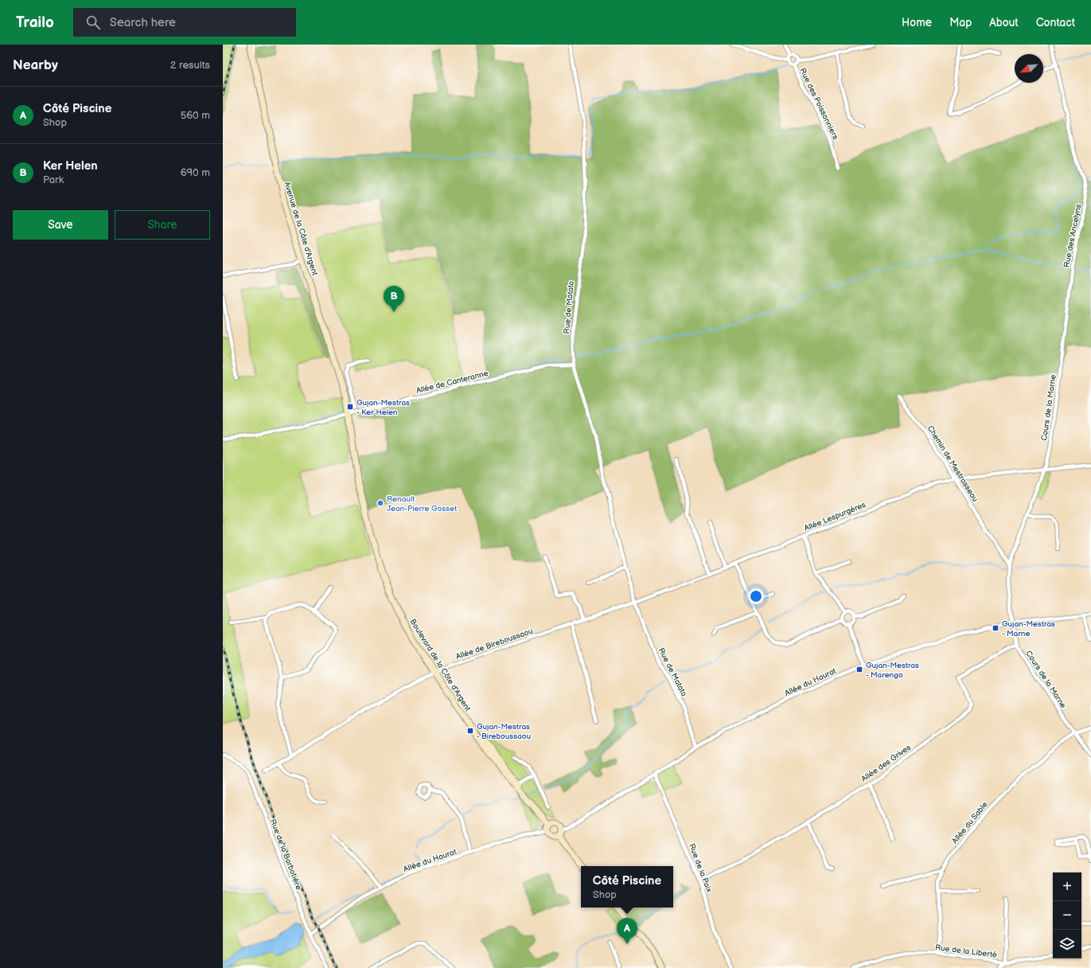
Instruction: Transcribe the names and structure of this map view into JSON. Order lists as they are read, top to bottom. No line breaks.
{"streets":{"main road":["Avenue de la Côte d'Argent","Boulevard de la Côte d'Argent"],"street":["Rue des Poissonniers","Rue des Ancelyns","Rue de Matato","Allée de Canteranne","Cours de la Marne","Chemin de Mestrasseau","Allée Lespurgères","Allée de Bireboussaou","Allée du Haurat","Allée des Grives","Allée du Sable","Rue de la Barbotière","Rue de la Paix","Rue de la Liberté"]},"crossings":[["Avenue de la Côte d'Argent","Allée de Canteranne"],["Avenue de la Côte d'Argent","Boulevard de la Côte d'Argent"],["Rue des Ancelyns","Cours de la Marne"],["Rue de Matato","Allée de Canteranne"],["Rue de Matato","Allée Lespurgères"],["Rue de Matato","Allée de Bireboussaou"],["Rue de Matato","Allée du Haurat"],["Allée de Canteranne","Boulevard de la Côte d'Argent"],["Cours de la Marne","Chemin de Mestrasseau"],["Cours de la Marne","Allée Lespurgères"],["Cours de la Marne","Allée du Haurat"],["Cours de la Marne","Allée des Grives"],["Cours de la Marne","Allée du Sable"],["Chemin de Mestrasseau","Allée Lespurgères"],["Allée Lespurgères","Allée de Bireboussaou"],["Allée de Bireboussaou","Boulevard de la Côte d'Argent"],["Boulevard de la Côte d'Argent","Allée du Haurat"],["Allée du Haurat","Rue de la Barbotière"],["Allée du Haurat","Rue de la Paix"],["Allée des Grives","Rue de la Paix"],["Allée du Sable","Rue de la Liberté"]],"places":{"transit":["Gujan-Mestras - Ker Helen","Gujan-Mestras - Marne","Gujan-Mestras - Marengo","Gujan-Mestras - Bireboussaou"],"other":["Renault Jean-Pierre Gosset"]},"north":"bottom left","page":{"header":"Trailo","search":"Search here","nav":["Home","Map","About","Contact"],"heading":["Nearby","2 results"],"list":[{"mark":"A","name":"Côté Piscine","note":"Shop","value":"560 m"},{"mark":"B","name":"Ker Helen","note":"Park","value":"690 m"}],"buttons":["Save","Share"],"pins":["B","A"],"popup":["Côté Piscine","Shop"],"map_buttons":["+","−"]}}
